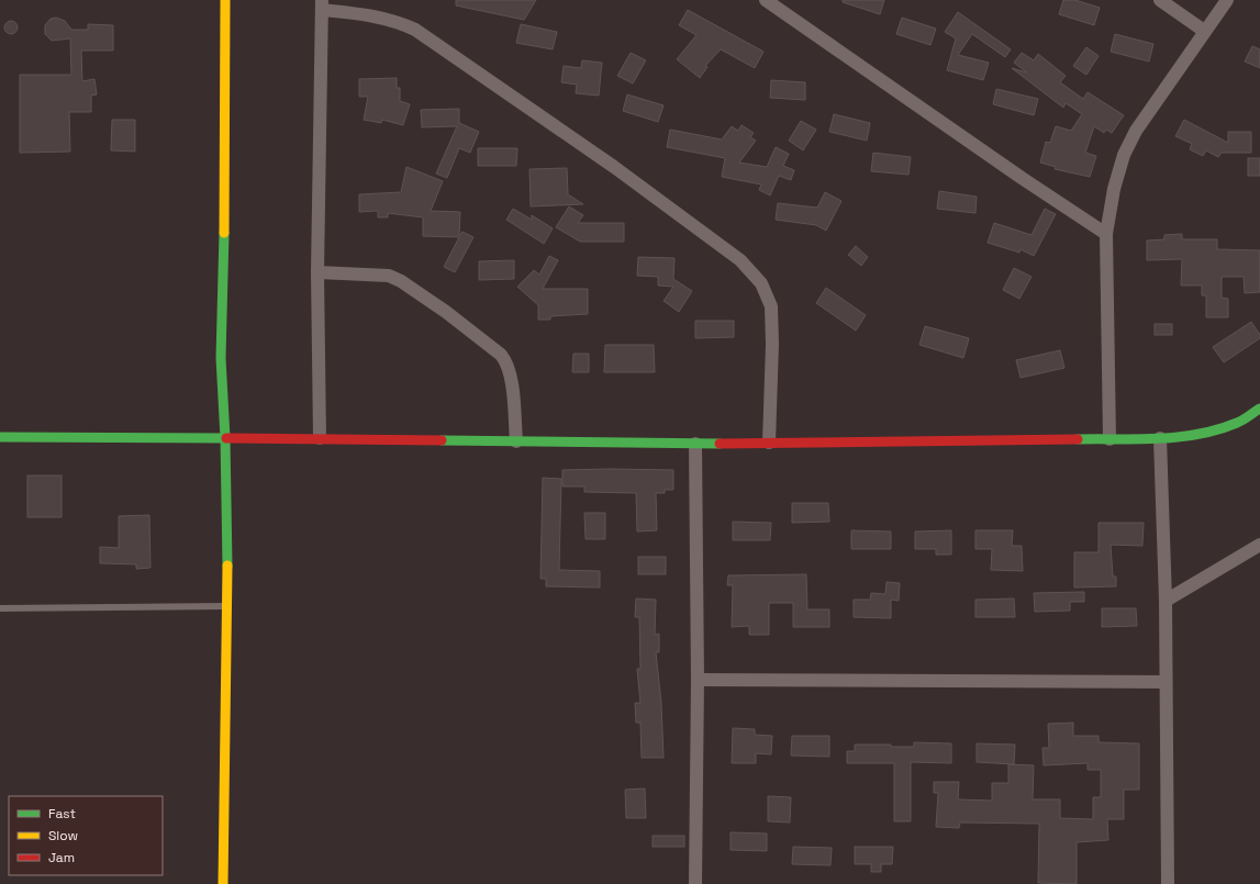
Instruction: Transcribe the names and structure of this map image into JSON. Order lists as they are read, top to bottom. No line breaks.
{"legend":["Fast","Slow","Jam"]}
